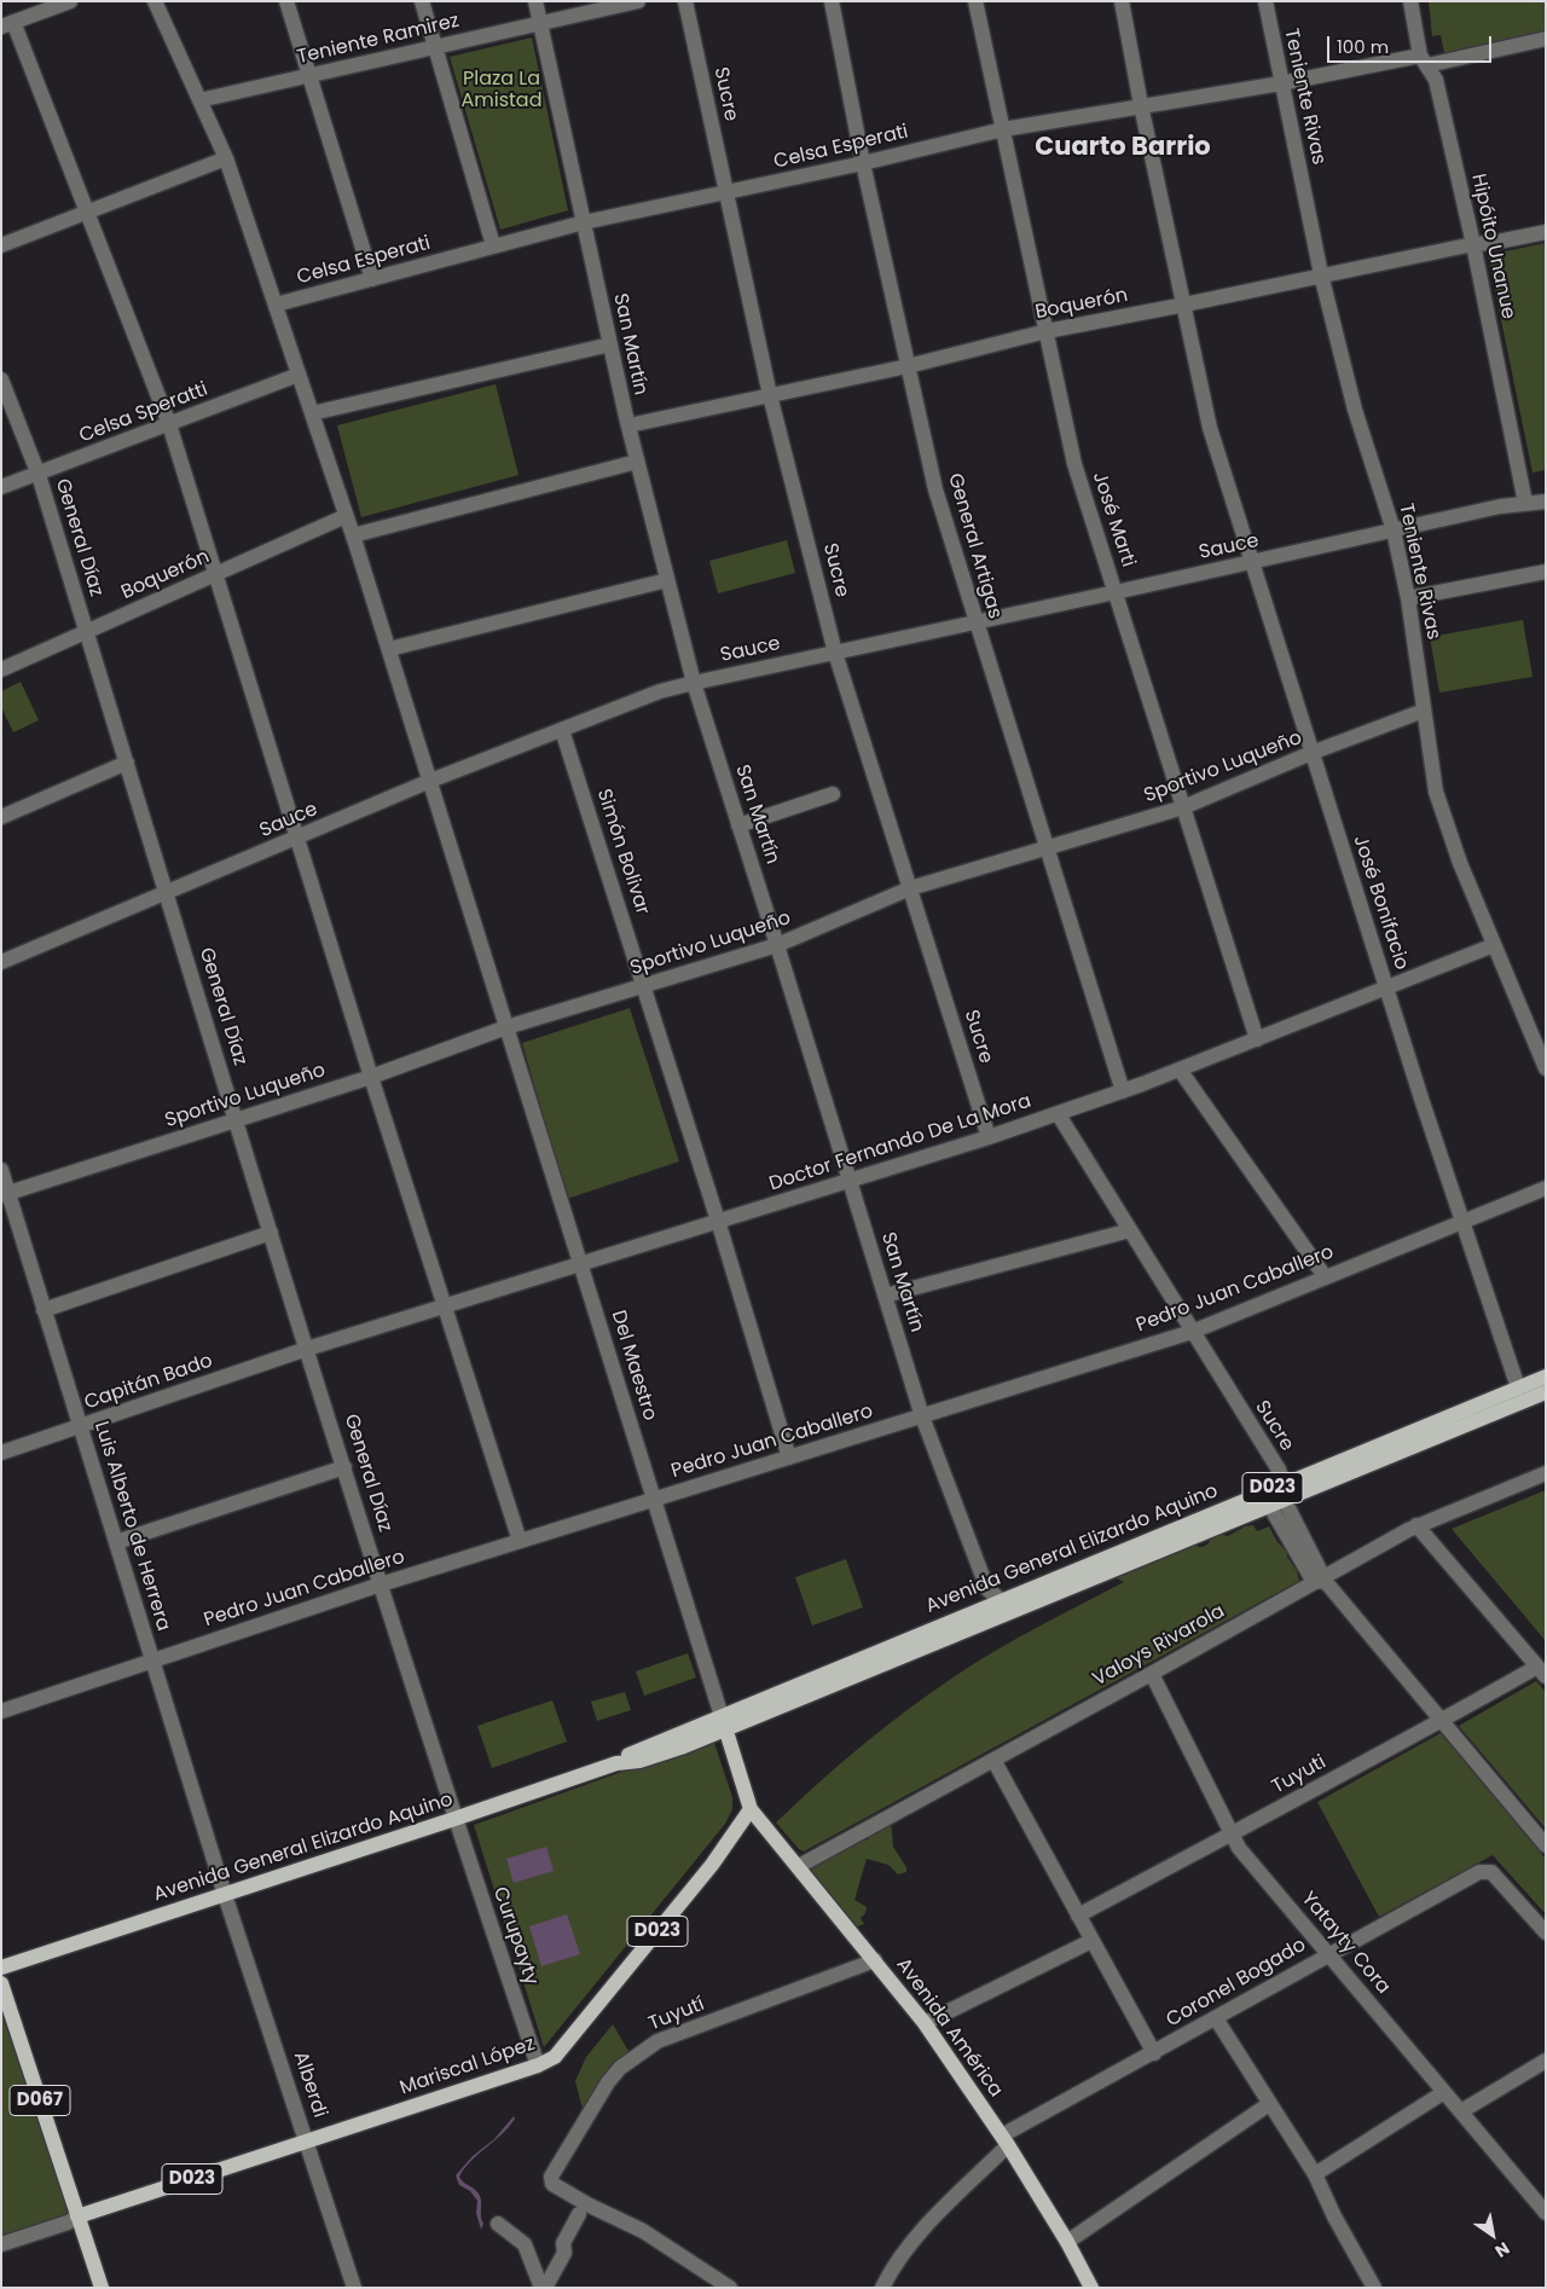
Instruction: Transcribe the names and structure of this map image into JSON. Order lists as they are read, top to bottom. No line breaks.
{"streets":{"main road":["D023","Avenida General Elizardo Aquino","Avenida América","Mariscal López","D067"],"street":["Teniente Ramirez","Sucre","Teniente Rivas","Celsa Esperati","Hipóito Unanue","Boquerón","San Martín","Celsa Speratti","José Marti","General Díaz","General Artigas","Sauce","Sportivo Luqueño","Simón Bolivar","José Bonifacio","Doctor Fernando De La Mora","Pedro Juan Caballero","Del Maestro","Capitán Bado","Luis Alberto de Herrera","Valoys Rivarola","Tuyuti","Curupayty","Yatayty Cora","Coronel Bogado","Tuyutí","Alberdi"]},"crossings":[["Teniente Ramirez","San Martín"],["Teniente Ramirez","Del Maestro"],["Sucre","Celsa Esperati"],["Sucre","Boquerón"],["Sucre","Sauce"],["Sucre","Sportivo Luqueño"],["Sucre","Doctor Fernando De La Mora"],["Sucre","Pedro Juan Caballero"],["Sucre","Avenida General Elizardo Aquino"],["Sucre","Valoys Rivarola"],["Sucre","Tuyuti"],["Teniente Rivas","Celsa Esperati"],["Teniente Rivas","Boquerón"],["Teniente Rivas","Sauce"],["Teniente Rivas","Sportivo Luqueño"],["Teniente Rivas","Doctor Fernando De La Mora"],["Celsa Esperati","Hipóito Unanue"],["Celsa Esperati","San Martín"],["Celsa Esperati","José Marti"],["Celsa Esperati","General Artigas"],["Celsa Esperati","José Bonifacio"],["Celsa Esperati","Del Maestro"],["Hipóito Unanue","Boquerón"],["Hipóito Unanue","Sauce"],["Boquerón","San Martín"],["Boquerón","José Marti"],["Boquerón","General Díaz"],["Boquerón","General Artigas"],["Boquerón","José Bonifacio"],["Boquerón","Del Maestro"],["San Martín","Sauce"],["San Martín","Sportivo Luqueño"],["San Martín","Doctor Fernando De La Mora"],["San Martín","Pedro Juan Caballero"],["San Martín","Avenida General Elizardo Aquino"],["Celsa Speratti","General Díaz"],["Celsa Speratti","Del Maestro"],["José Marti","Sauce"],["José Marti","Sportivo Luqueño"],["José Marti","Doctor Fernando De La Mora"],["General Díaz","Sauce"],["General Díaz","Sportivo Luqueño"],["General Díaz","Doctor Fernando De La Mora"],["General Díaz","Pedro Juan Caballero"],["General Díaz","Capitán Bado"],["General Díaz","Avenida General Elizardo Aquino"],["General Díaz","Curupayty"],["General Artigas","Sauce"],["General Artigas","Sportivo Luqueño"],["General Artigas","Doctor Fernando De La Mora"],["Sauce","Simón Bolivar"],["Sauce","José Bonifacio"],["Sauce","Del Maestro"],["Sportivo Luqueño","Simón Bolivar"],["Sportivo Luqueño","José Bonifacio"],["Sportivo Luqueño","Del Maestro"],["Sportivo Luqueño","Luis Alberto de Herrera"],["Simón Bolivar","Doctor Fernando De La Mora"],["Simón Bolivar","Pedro Juan Caballero"],["José Bonifacio","Doctor Fernando De La Mora"],["José Bonifacio","Pedro Juan Caballero"],["José Bonifacio","Avenida General Elizardo Aquino"],["Doctor Fernando De La Mora","Del Maestro"],["Doctor Fernando De La Mora","Capitán Bado"],["Pedro Juan Caballero","Del Maestro"],["Pedro Juan Caballero","Luis Alberto de Herrera"],["Del Maestro","Avenida General Elizardo Aquino"],["Capitán Bado","Luis Alberto de Herrera"],["Luis Alberto de Herrera","Avenida General Elizardo Aquino"],["Luis Alberto de Herrera","Alberdi"],["Avenida General Elizardo Aquino","Curupayty"],["Avenida General Elizardo Aquino","Alberdi"],["Valoys Rivarola","Yatayty Cora"],["Valoys Rivarola","Avenida América"],["Tuyuti","Yatayty Cora"],["Curupayty","Mariscal López"],["Yatayty Cora","Coronel Bogado"],["Coronel Bogado","Avenida América"],["Tuyutí","Avenida América"],["Avenida América","Mariscal López"],["Mariscal López","Alberdi"],["Mariscal López","D067"]],"districts":["Cuarto Barrio"],"parks":["Plaza La Amistad"],"scale_bar":"100 m","north":"bottom right"}
